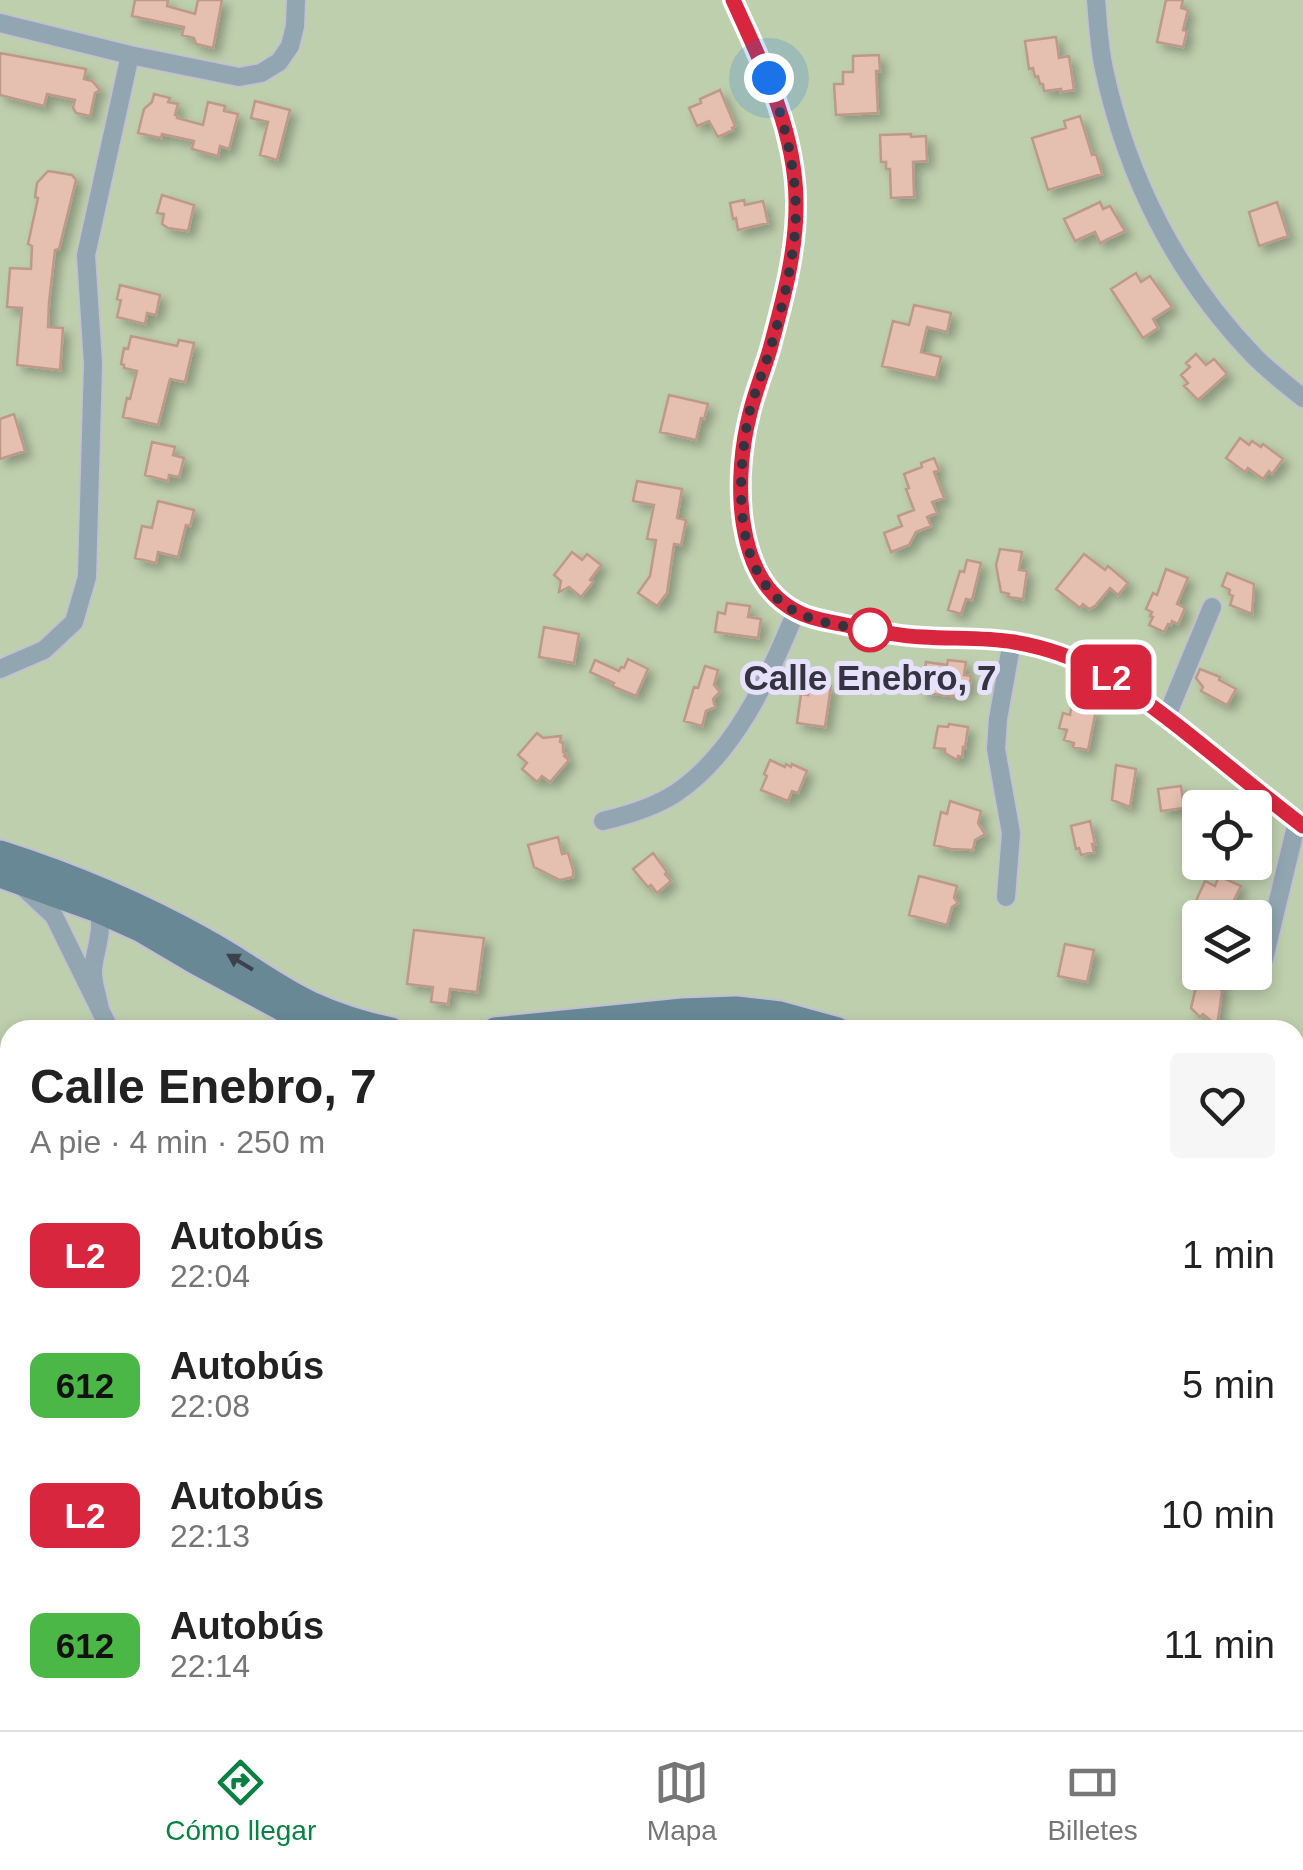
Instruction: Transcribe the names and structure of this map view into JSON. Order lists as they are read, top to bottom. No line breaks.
{"places":["Calle Enebro, 7"],"lines":["bus line L2"],"page":{"on_map":"L2","heading":["Calle Enebro, 7","A pie · 4 min · 250 m"],"list":[{"mark":"L2","name":"Autobús","note":"22:04","value":"1 min"},{"mark":"612","name":"Autobús","note":"22:08","value":"5 min"},{"mark":"L2","name":"Autobús","note":"22:13","value":"10 min"},{"mark":"612","name":"Autobús","note":"22:14","value":"11 min"}],"tabs":["Cómo llegar","Mapa","Billetes"]}}
